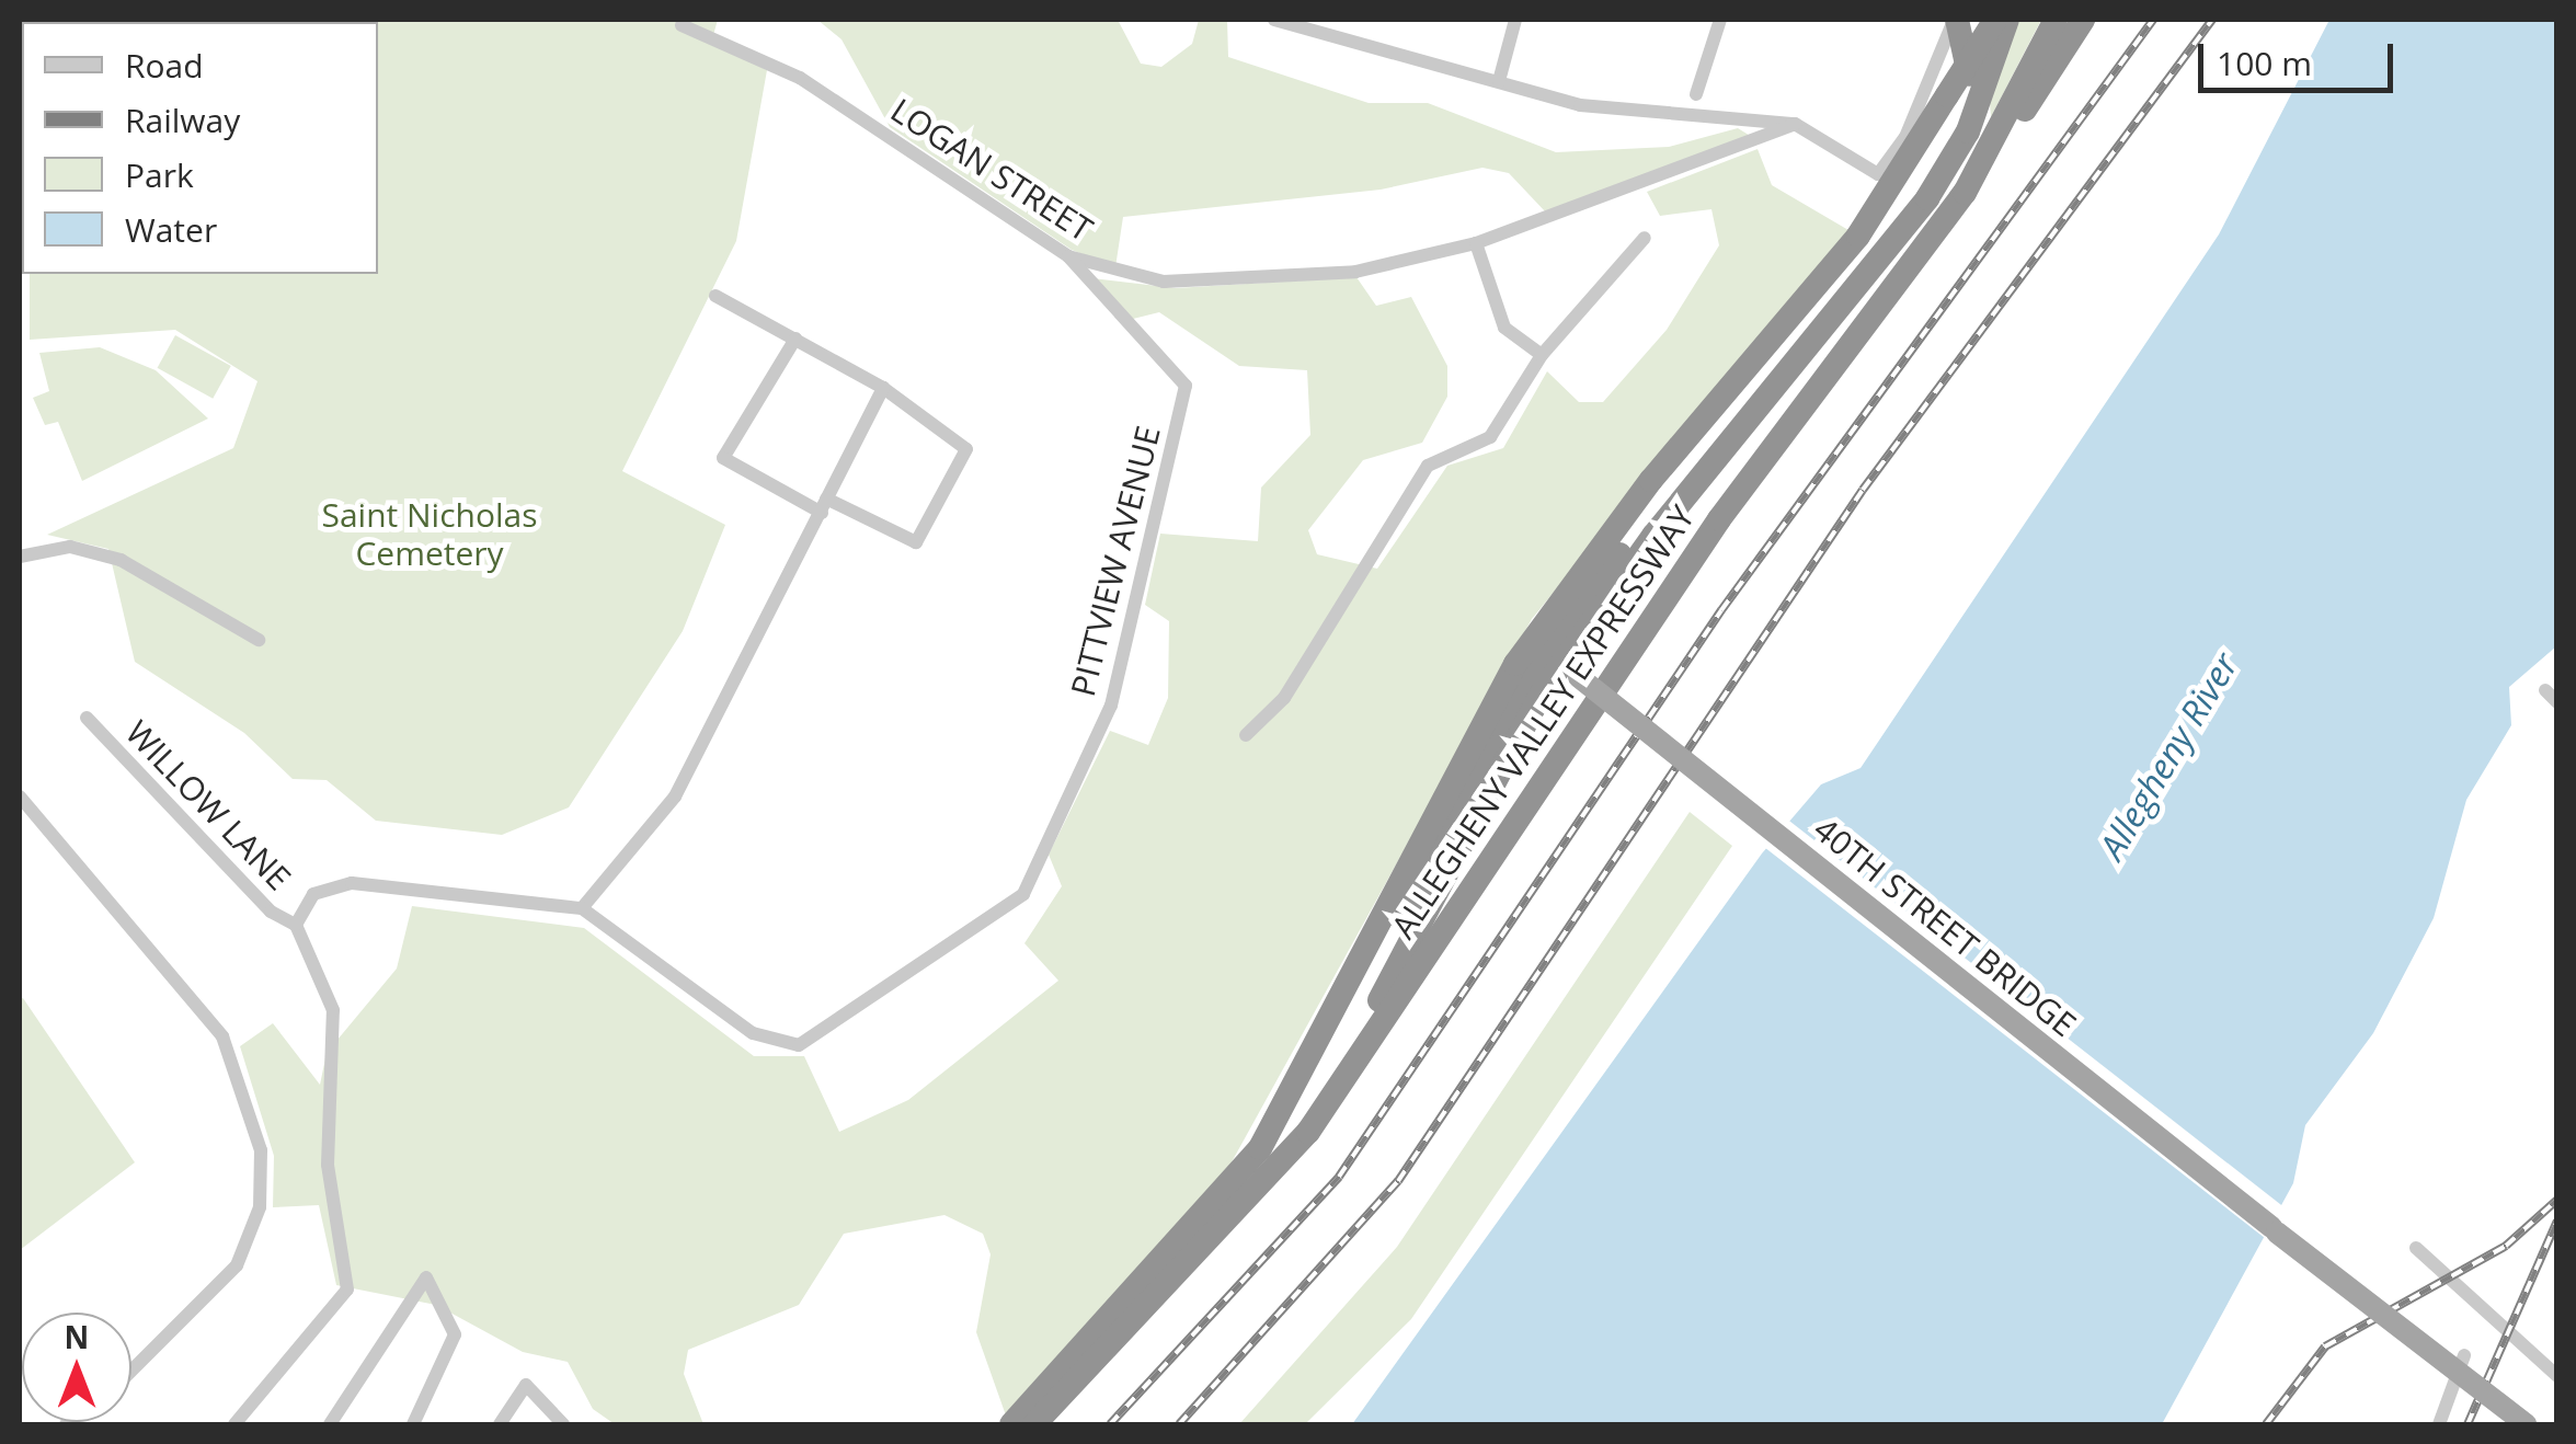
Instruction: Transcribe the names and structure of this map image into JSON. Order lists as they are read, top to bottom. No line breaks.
{"streets":{"highway":["ALLEGHENY VALLEY EXPRESSWAY"],"main road":["40TH STREET BRIDGE"],"street":["LOGAN STREET","PITTVIEW AVENUE","WILLOW LANE"]},"crossings":[["LOGAN STREET","PITTVIEW AVENUE"]],"water":["Allegheny River"],"parks":["Saint Nicholas Cemetery"],"legend":["Road","Railway","Park","Water"],"scale_bar":"100 m","north":"top"}
